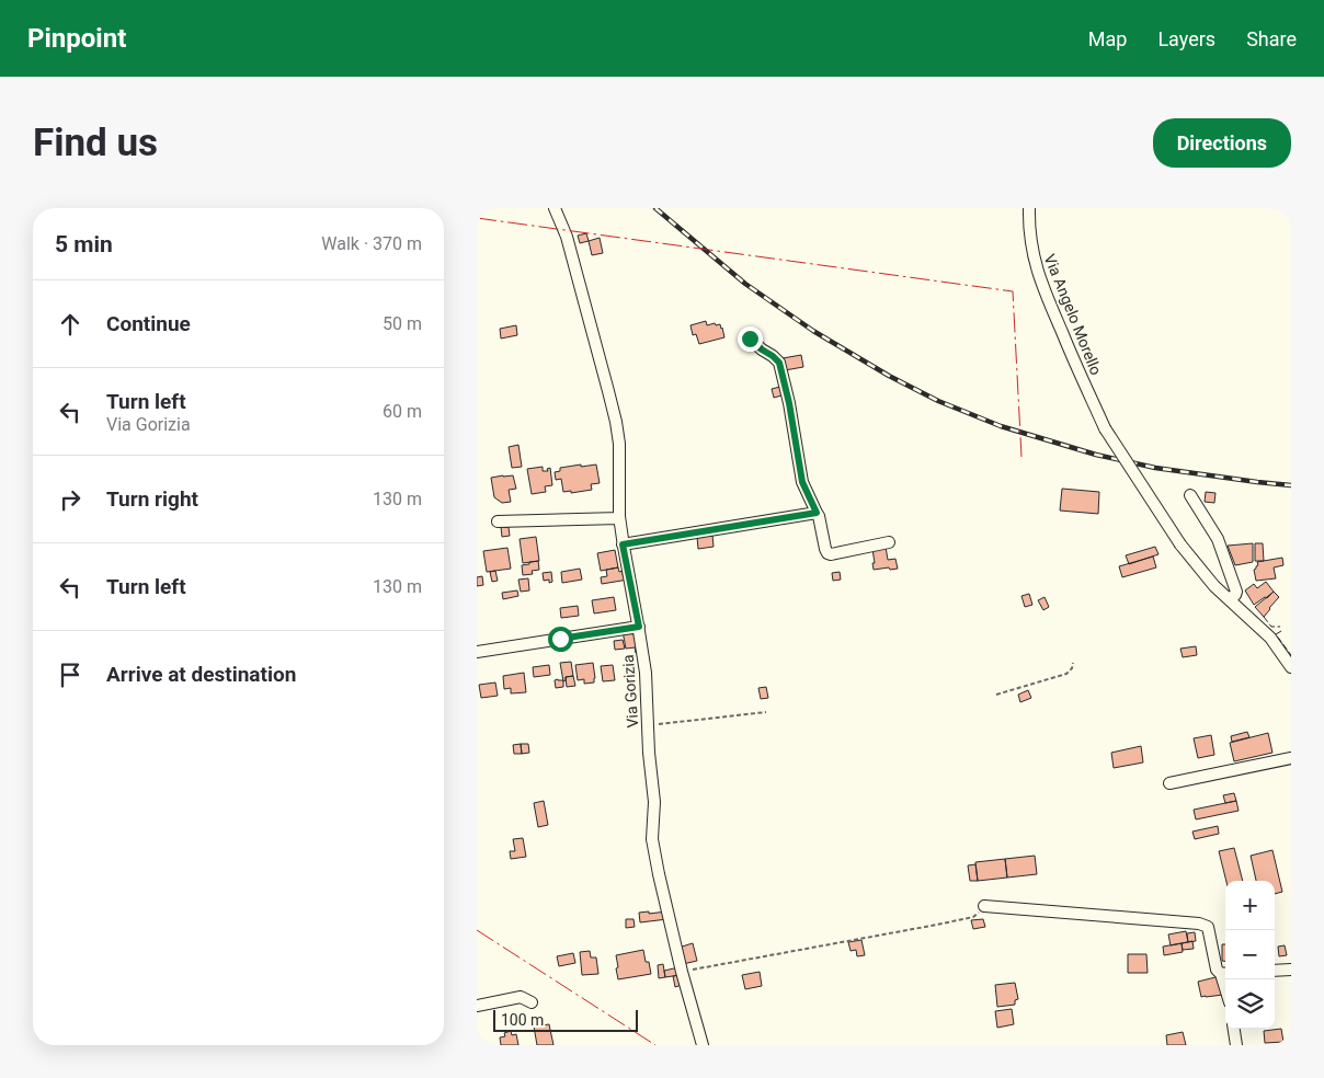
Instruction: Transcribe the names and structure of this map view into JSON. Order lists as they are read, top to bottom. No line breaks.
{"streets":{"street":["Via Angelo Morello","Via Gorizia"]},"scale_bar":"100 m","page":{"header":"Pinpoint","nav":["Map","Layers","Share"],"buttons":"Directions","title":"Find us","heading":["5 min","Walk · 370 m"],"list":[["Continue","50 m"],["Turn left","Via Gorizia","60 m"],["Turn right","130 m"],["Turn left","130 m"],"Arrive at destination"],"map_buttons":["+","−"],"scale":"100 m"}}
